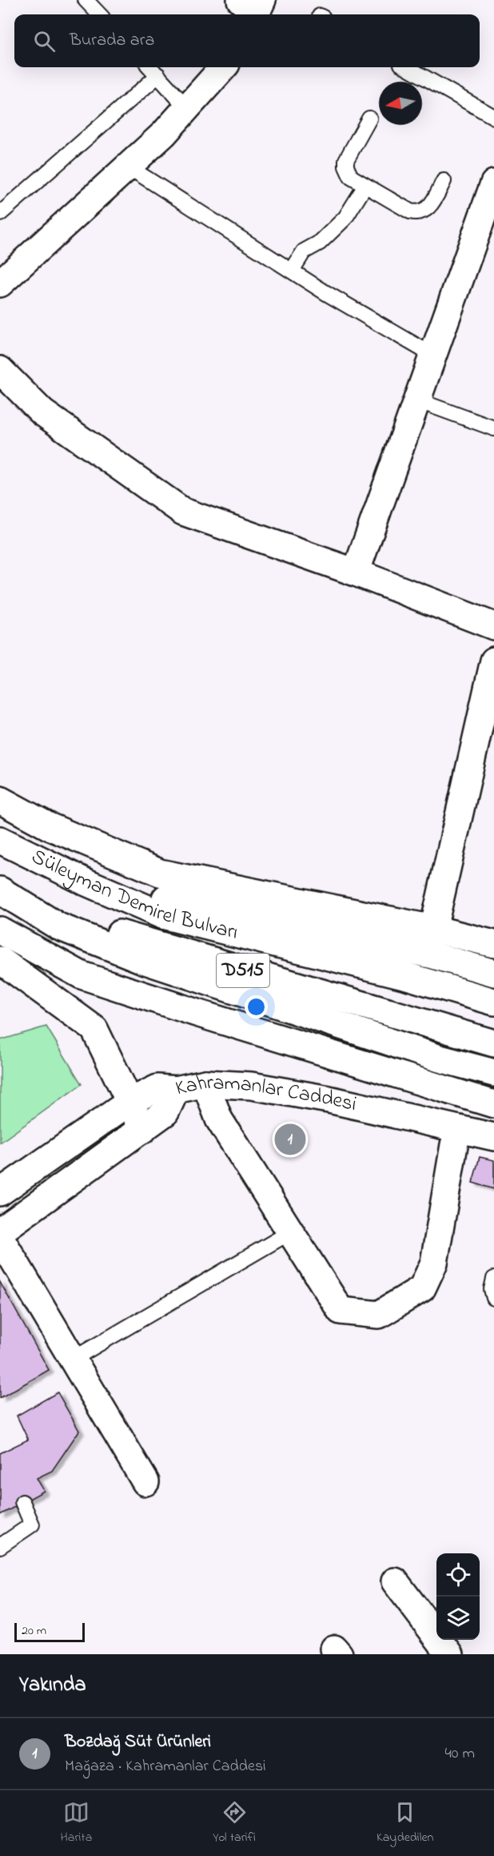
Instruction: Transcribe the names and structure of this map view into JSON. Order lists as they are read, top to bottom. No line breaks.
{"streets":{"main road":["Süleyman Demirel Bulvarı","D515","Kahramanlar Caddesi"]},"scale_bar":"20 m","north":"left","page":{"search":"Burada ara","pins":"1","scale":"20 m","heading":"Yakında","list":[{"mark":"1","name":"Bozdağ Süt Ürünleri","note":"Mağaza · Kahramanlar Caddesi","value":"40 m"}],"nav":["Harita","Yol tarifi","Kaydedilen"]}}
